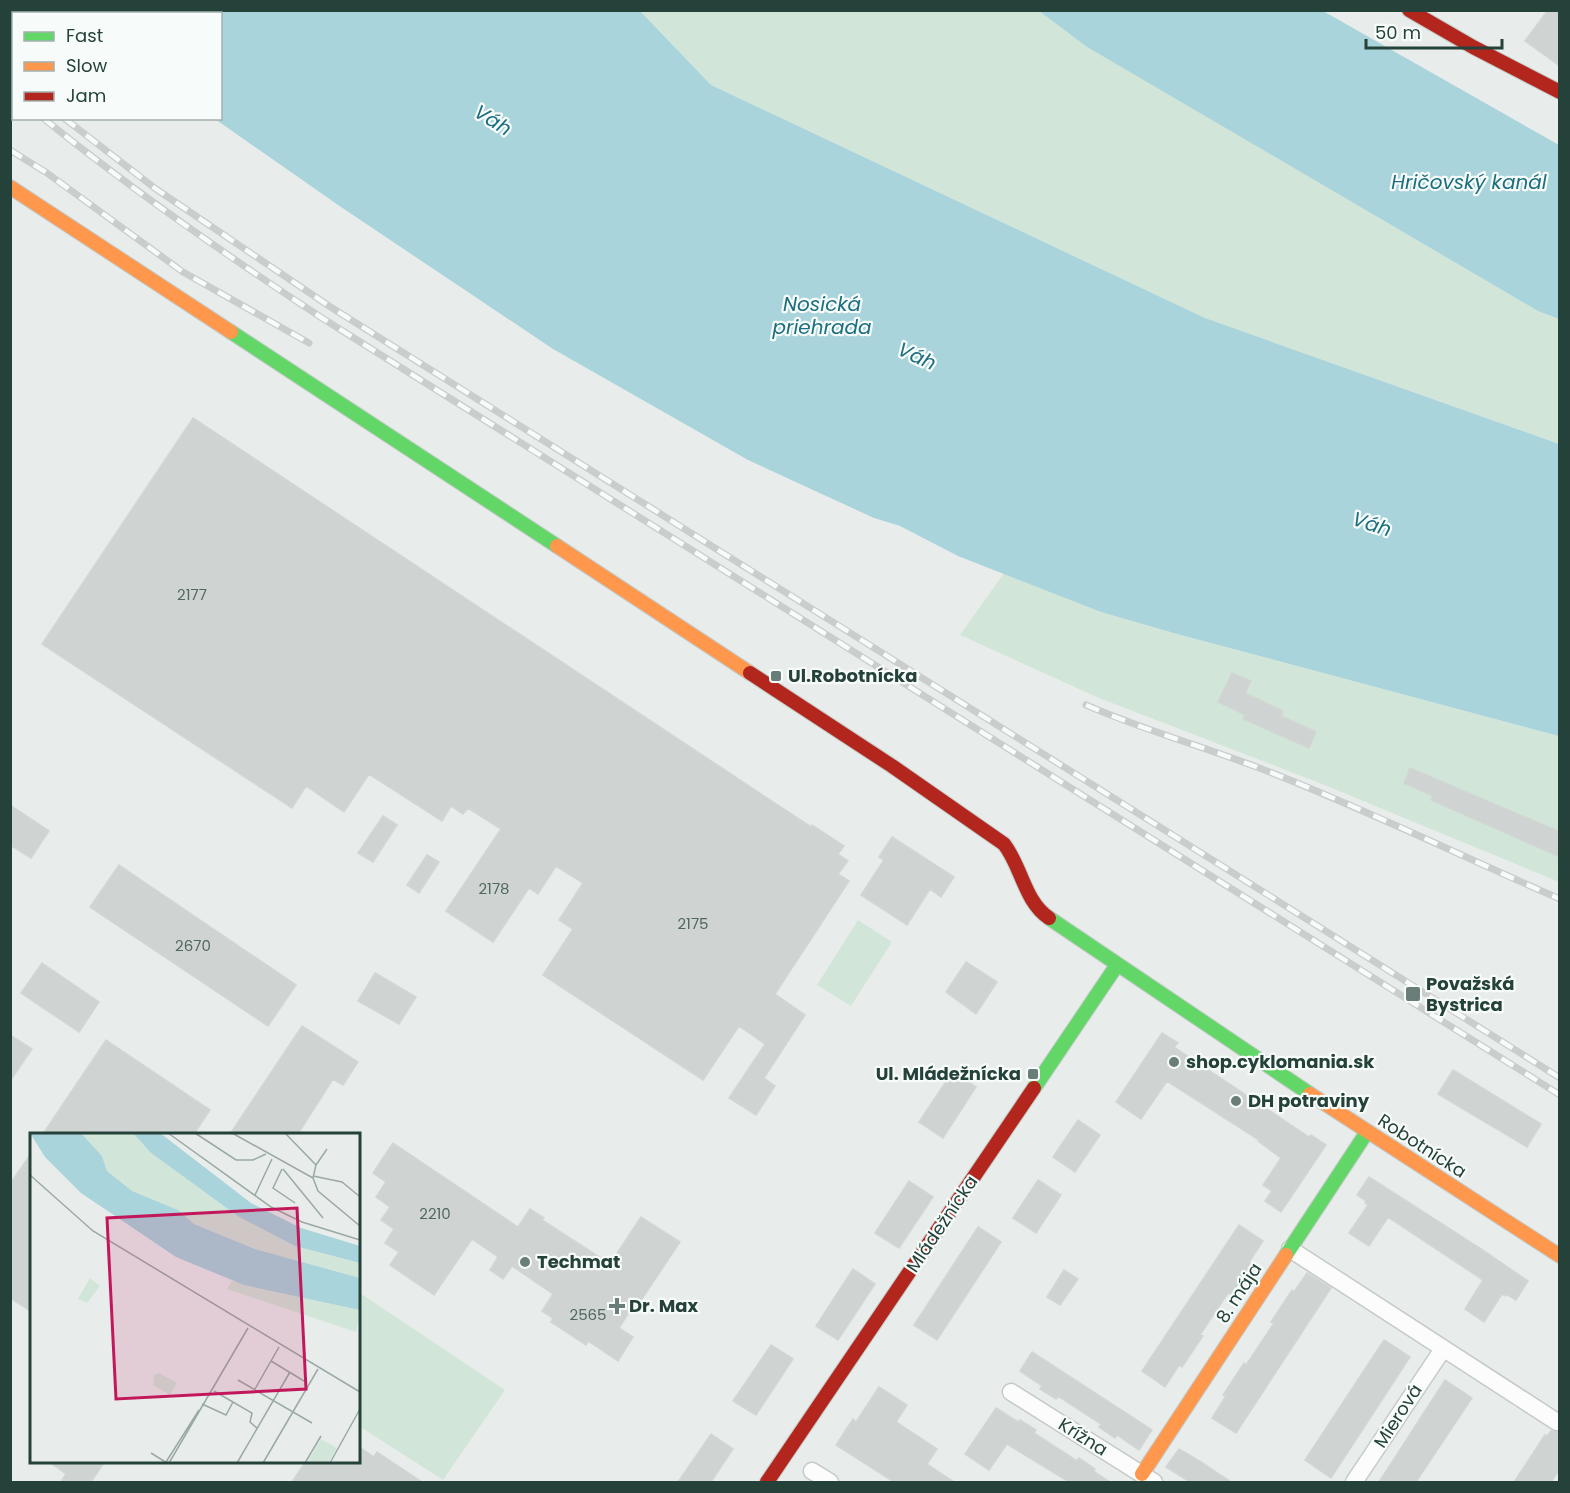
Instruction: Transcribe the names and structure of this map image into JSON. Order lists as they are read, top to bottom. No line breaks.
{"streets":{"street":["Robotnícka","Mládežnícka","8. mája","Mierová","Krížna"]},"crossings":[["Robotnícka","Mládežnícka"],["Robotnícka","8. mája"],["8. mája","Krížna"]],"water":["Váh","Hričovský kanál","Nosická priehrada"],"places":{"transit":["Ul.Robotnícka","Považská Bystrica","Ul. Mládežnícka"],"other":["shop.cyklomania.sk","DH potraviny","Techmat"],"health":["Dr. Max"]},"house_numbers":["2177","2178","2175","2670","2210","2565"],"legend":["Fast","Slow","Jam"],"scale_bar":"50 m"}
